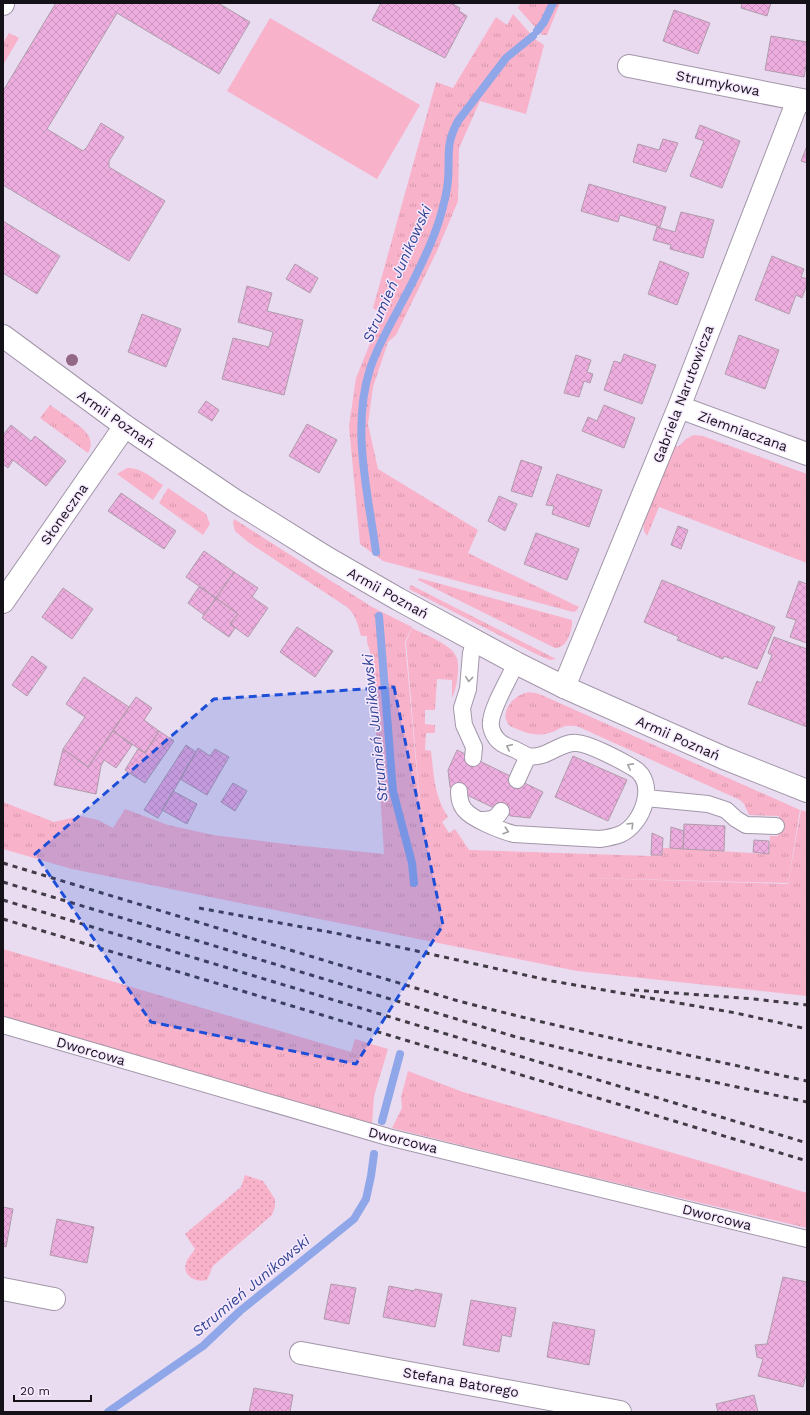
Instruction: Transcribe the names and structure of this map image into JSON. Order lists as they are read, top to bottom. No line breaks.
{"streets":{"street":["Strumykowa","Gabriela Narutowicza","Armii Poznań","Ziemniaczana","Słoneczna","Stefana Batorego"],"lane":["Dworcowa"]},"crossings":[["Strumykowa","Gabriela Narutowicza"],["Gabriela Narutowicza","Armii Poznań"],["Gabriela Narutowicza","Ziemniaczana"],["Armii Poznań","Słoneczna"]],"water":["Strumień Junikowski"],"scale_bar":"20 m"}
